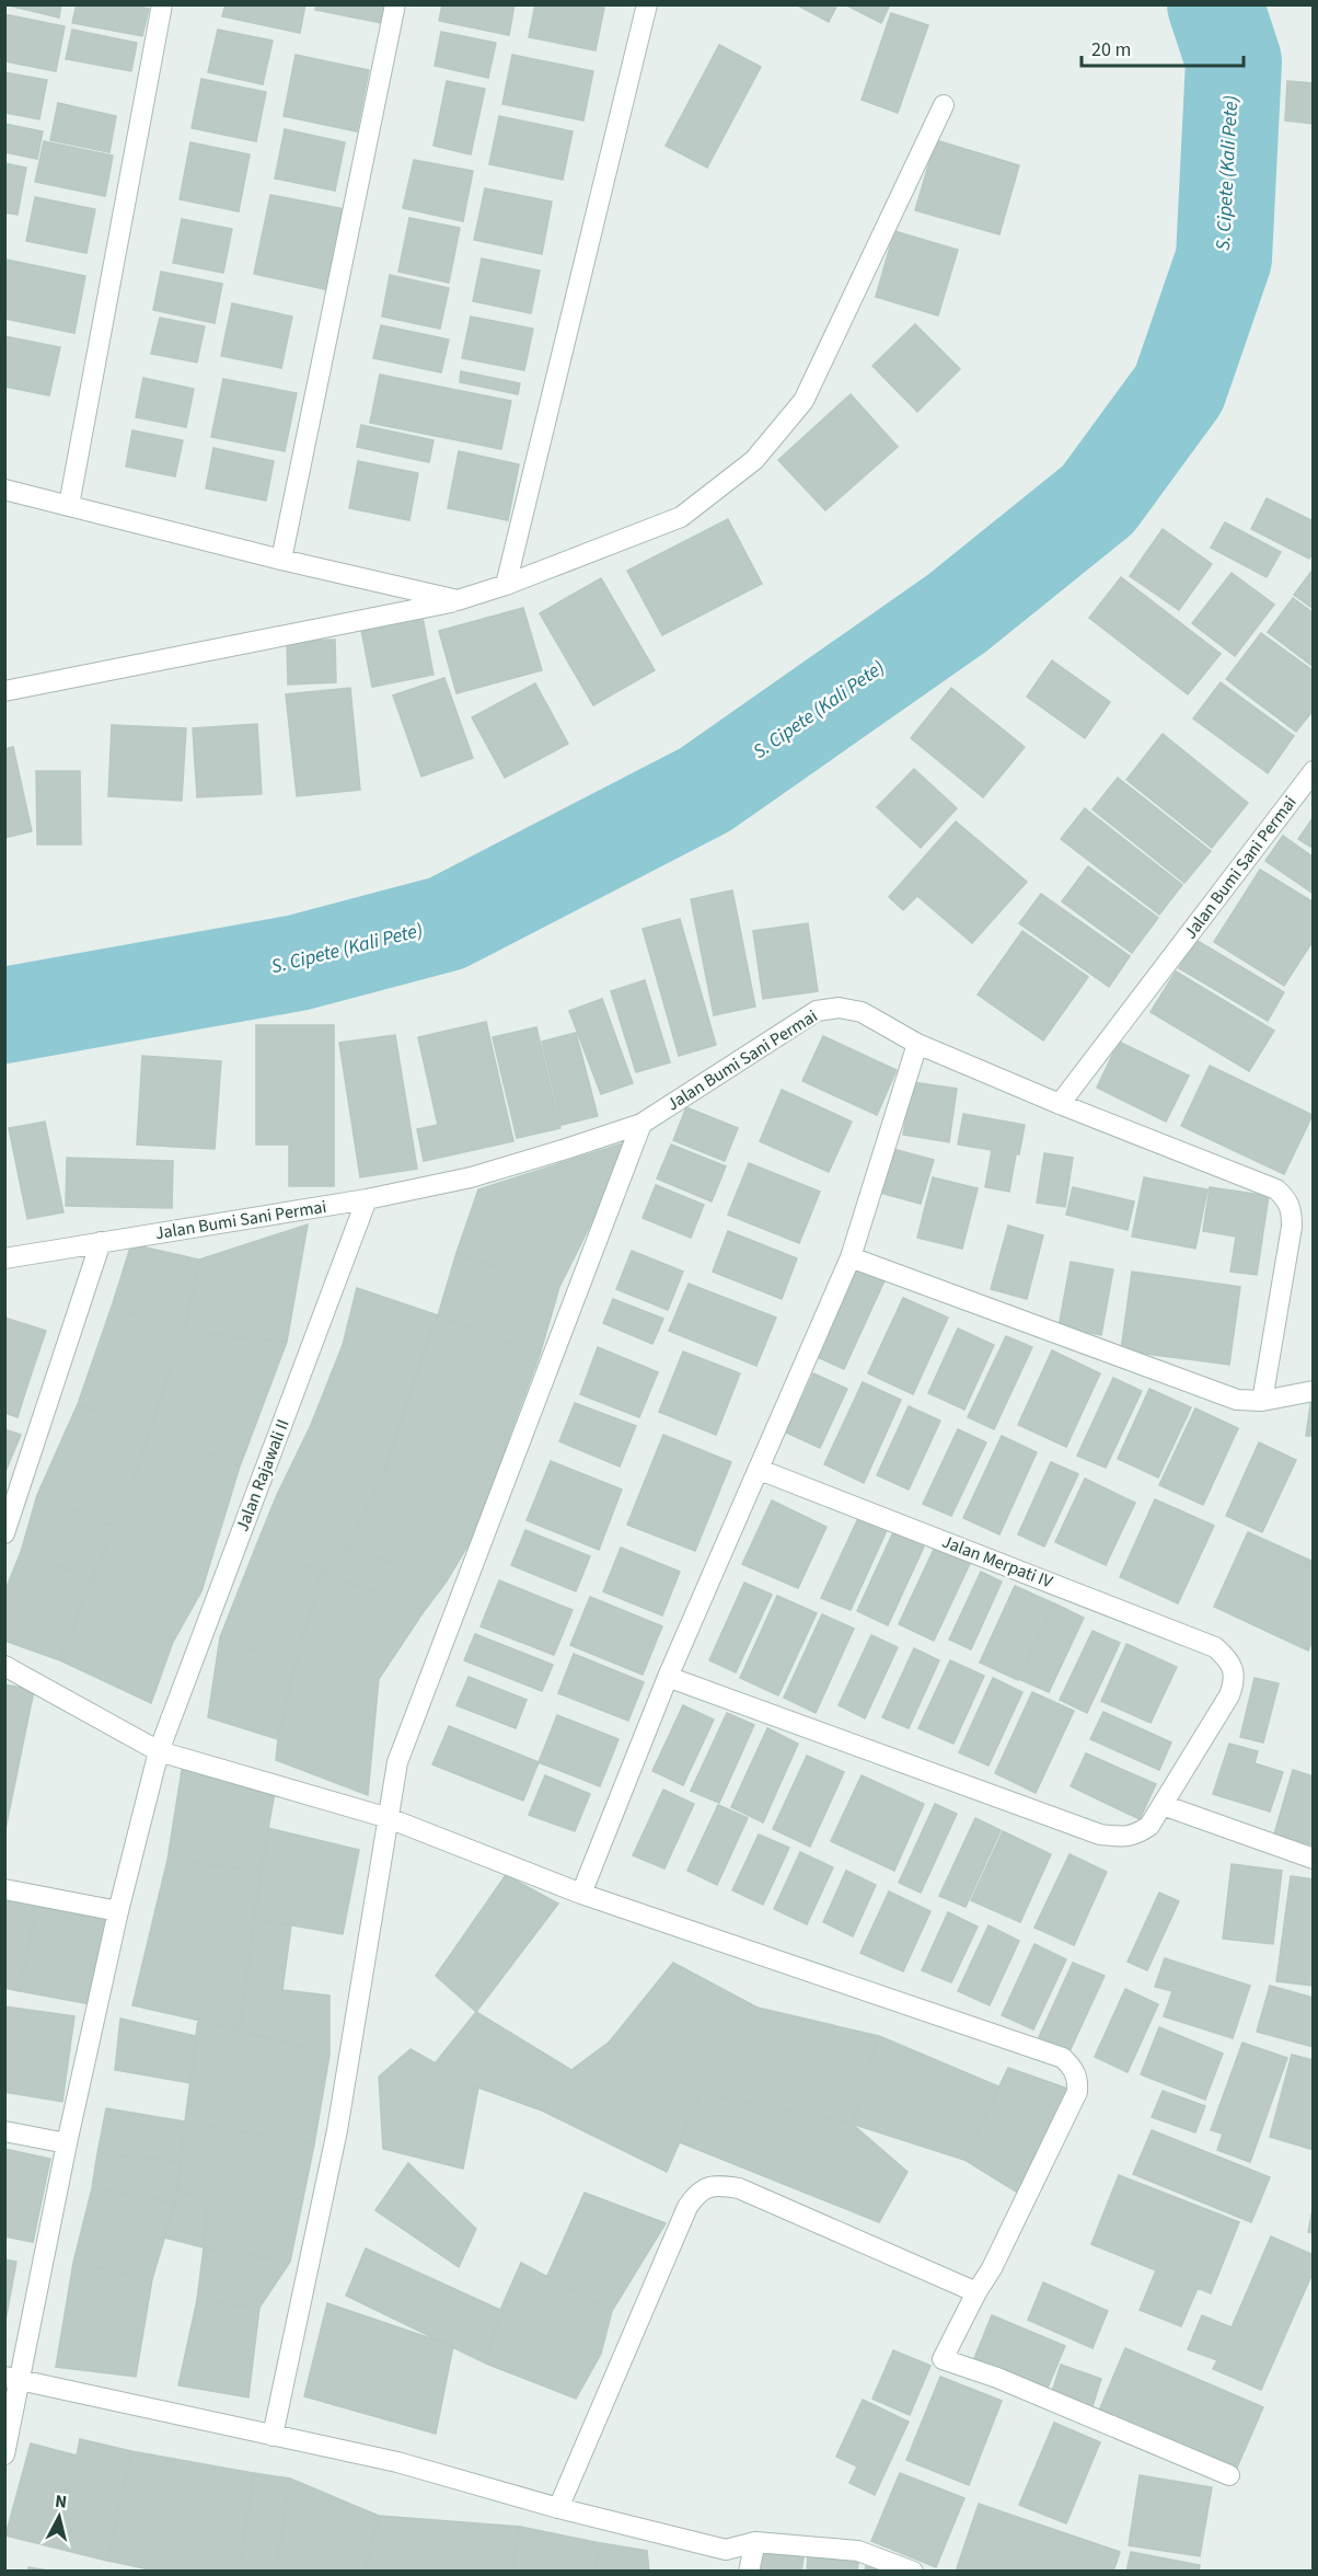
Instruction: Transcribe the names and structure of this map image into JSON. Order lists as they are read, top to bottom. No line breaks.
{"streets":{"street":["Jalan Bumi Sani Permai","Jalan Rajawali II","Jalan Merpati IV"]},"crossings":[["Jalan Bumi Sani Permai","Jalan Rajawali II"]],"water":["S. Cipete (Kali Pete)"],"scale_bar":"20 m","north":"top"}
